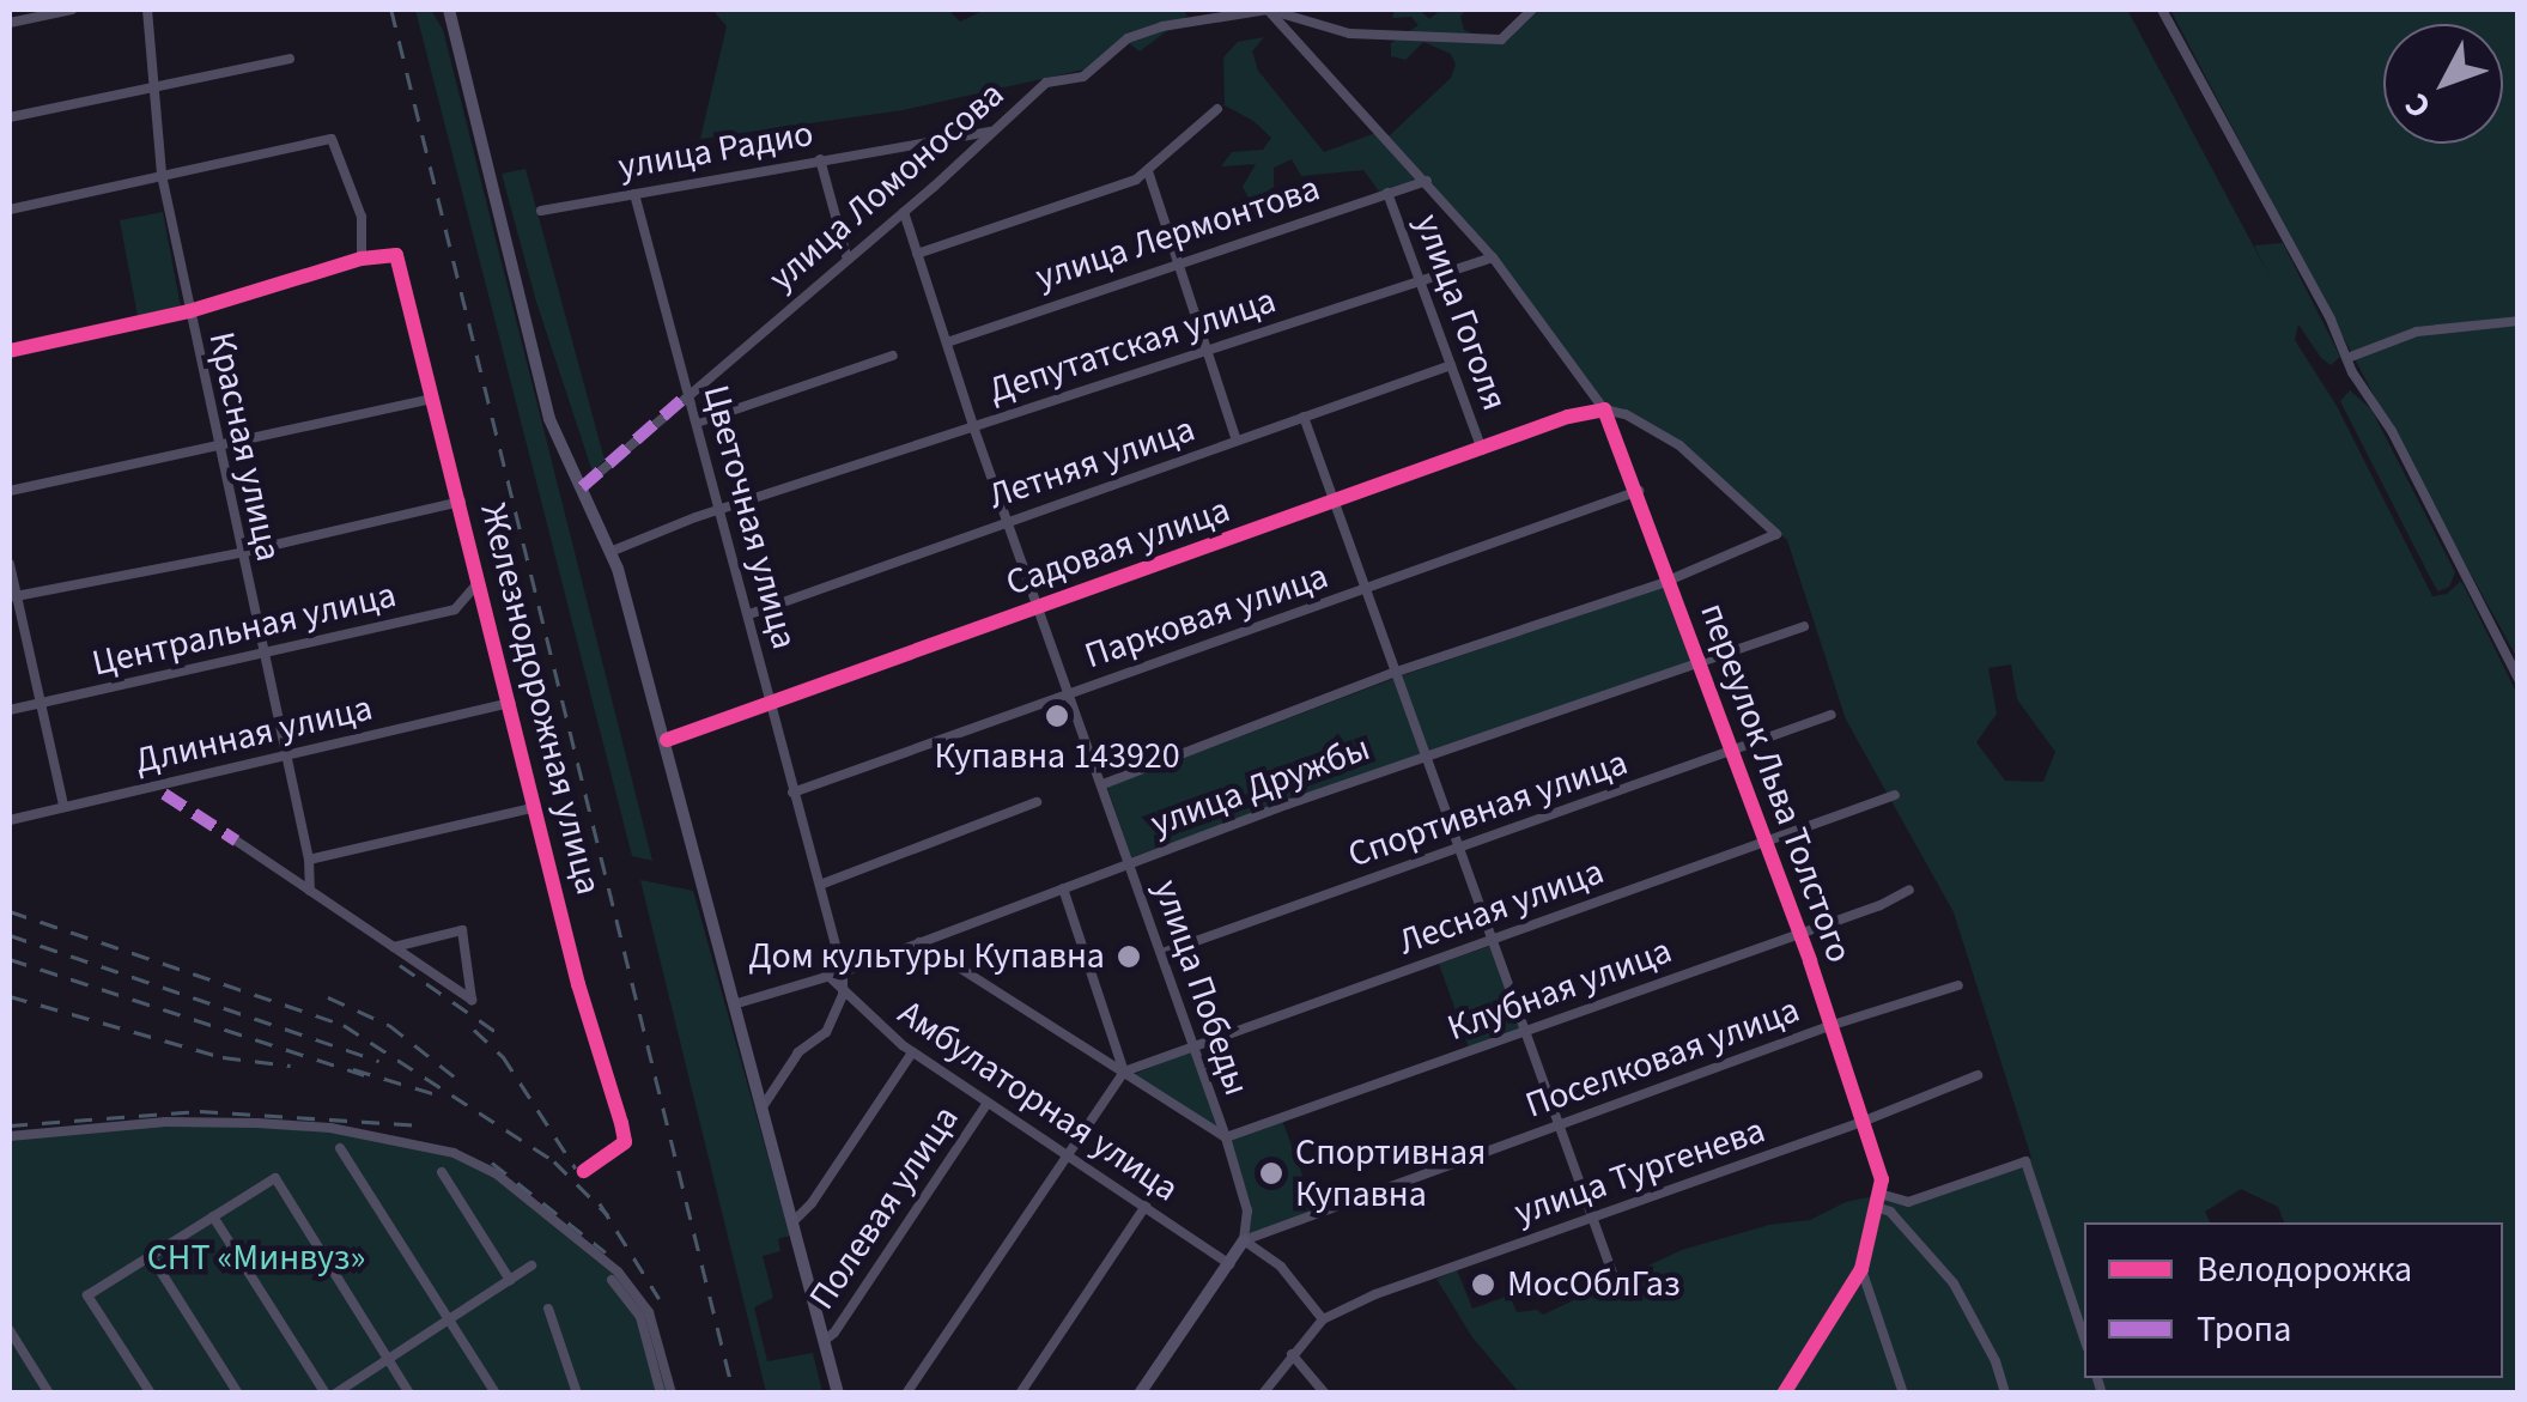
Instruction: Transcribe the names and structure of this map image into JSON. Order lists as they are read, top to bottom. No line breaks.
{"streets":{"street":["улица Радио","улица Ломоносова","улица Лермонтова","улица Гоголя","Депутатская улица","Красная улица","Летняя улица","Цветочная улица","Садовая улица","Парковая улица","Центральная улица","Железнодорожная улица","Длинная улица","переулок Льва Толстого","улица Дружбы","Спортивная улица","Лесная улица","улица Победы","Клубная улица","Поселковая улица","Амбулаторная улица","улица Тургенева","Полевая улица"]},"crossings":[["улица Радио","улица Ломоносова"],["улица Радио","Цветочная улица"],["улица Ломоносова","Цветочная улица"],["улица Ломоносова","улица Победы"],["улица Лермонтова","улица Гоголя"],["улица Лермонтова","улица Победы"],["улица Гоголя","Депутатская улица"],["улица Гоголя","Летняя улица"],["улица Гоголя","Садовая улица"],["Депутатская улица","Цветочная улица"],["Депутатская улица","улица Победы"],["Красная улица","Центральная улица"],["Красная улица","Длинная улица"],["Летняя улица","Цветочная улица"],["Летняя улица","улица Победы"],["Цветочная улица","Садовая улица"],["Цветочная улица","Парковая улица"],["Цветочная улица","улица Дружбы"],["Цветочная улица","Амбулаторная улица"],["Садовая улица","переулок Льва Толстого"],["Садовая улица","улица Победы"],["Парковая улица","переулок Льва Толстого"],["Парковая улица","улица Победы"],["Центральная улица","Железнодорожная улица"],["Железнодорожная улица","Длинная улица"],["переулок Льва Толстого","улица Дружбы"],["переулок Льва Толстого","Спортивная улица"],["переулок Льва Толстого","Лесная улица"],["переулок Льва Толстого","Клубная улица"],["переулок Льва Толстого","Поселковая улица"],["переулок Льва Толстого","улица Тургенева"],["улица Дружбы","улица Победы"],["улица Дружбы","Амбулаторная улица"],["Спортивная улица","улица Победы"],["Лесная улица","улица Победы"],["улица Победы","Клубная улица"],["улица Победы","Поселковая улица"],["Амбулаторная улица","Полевая улица"]],"parks":["СНТ «Минвуз»"],"places":["Купавна 143920","Дом культуры Купавна","Спортивная Купавна","МосОблГаз"],"legend":["Велодорожка","Тропа"],"north":"bottom left"}
